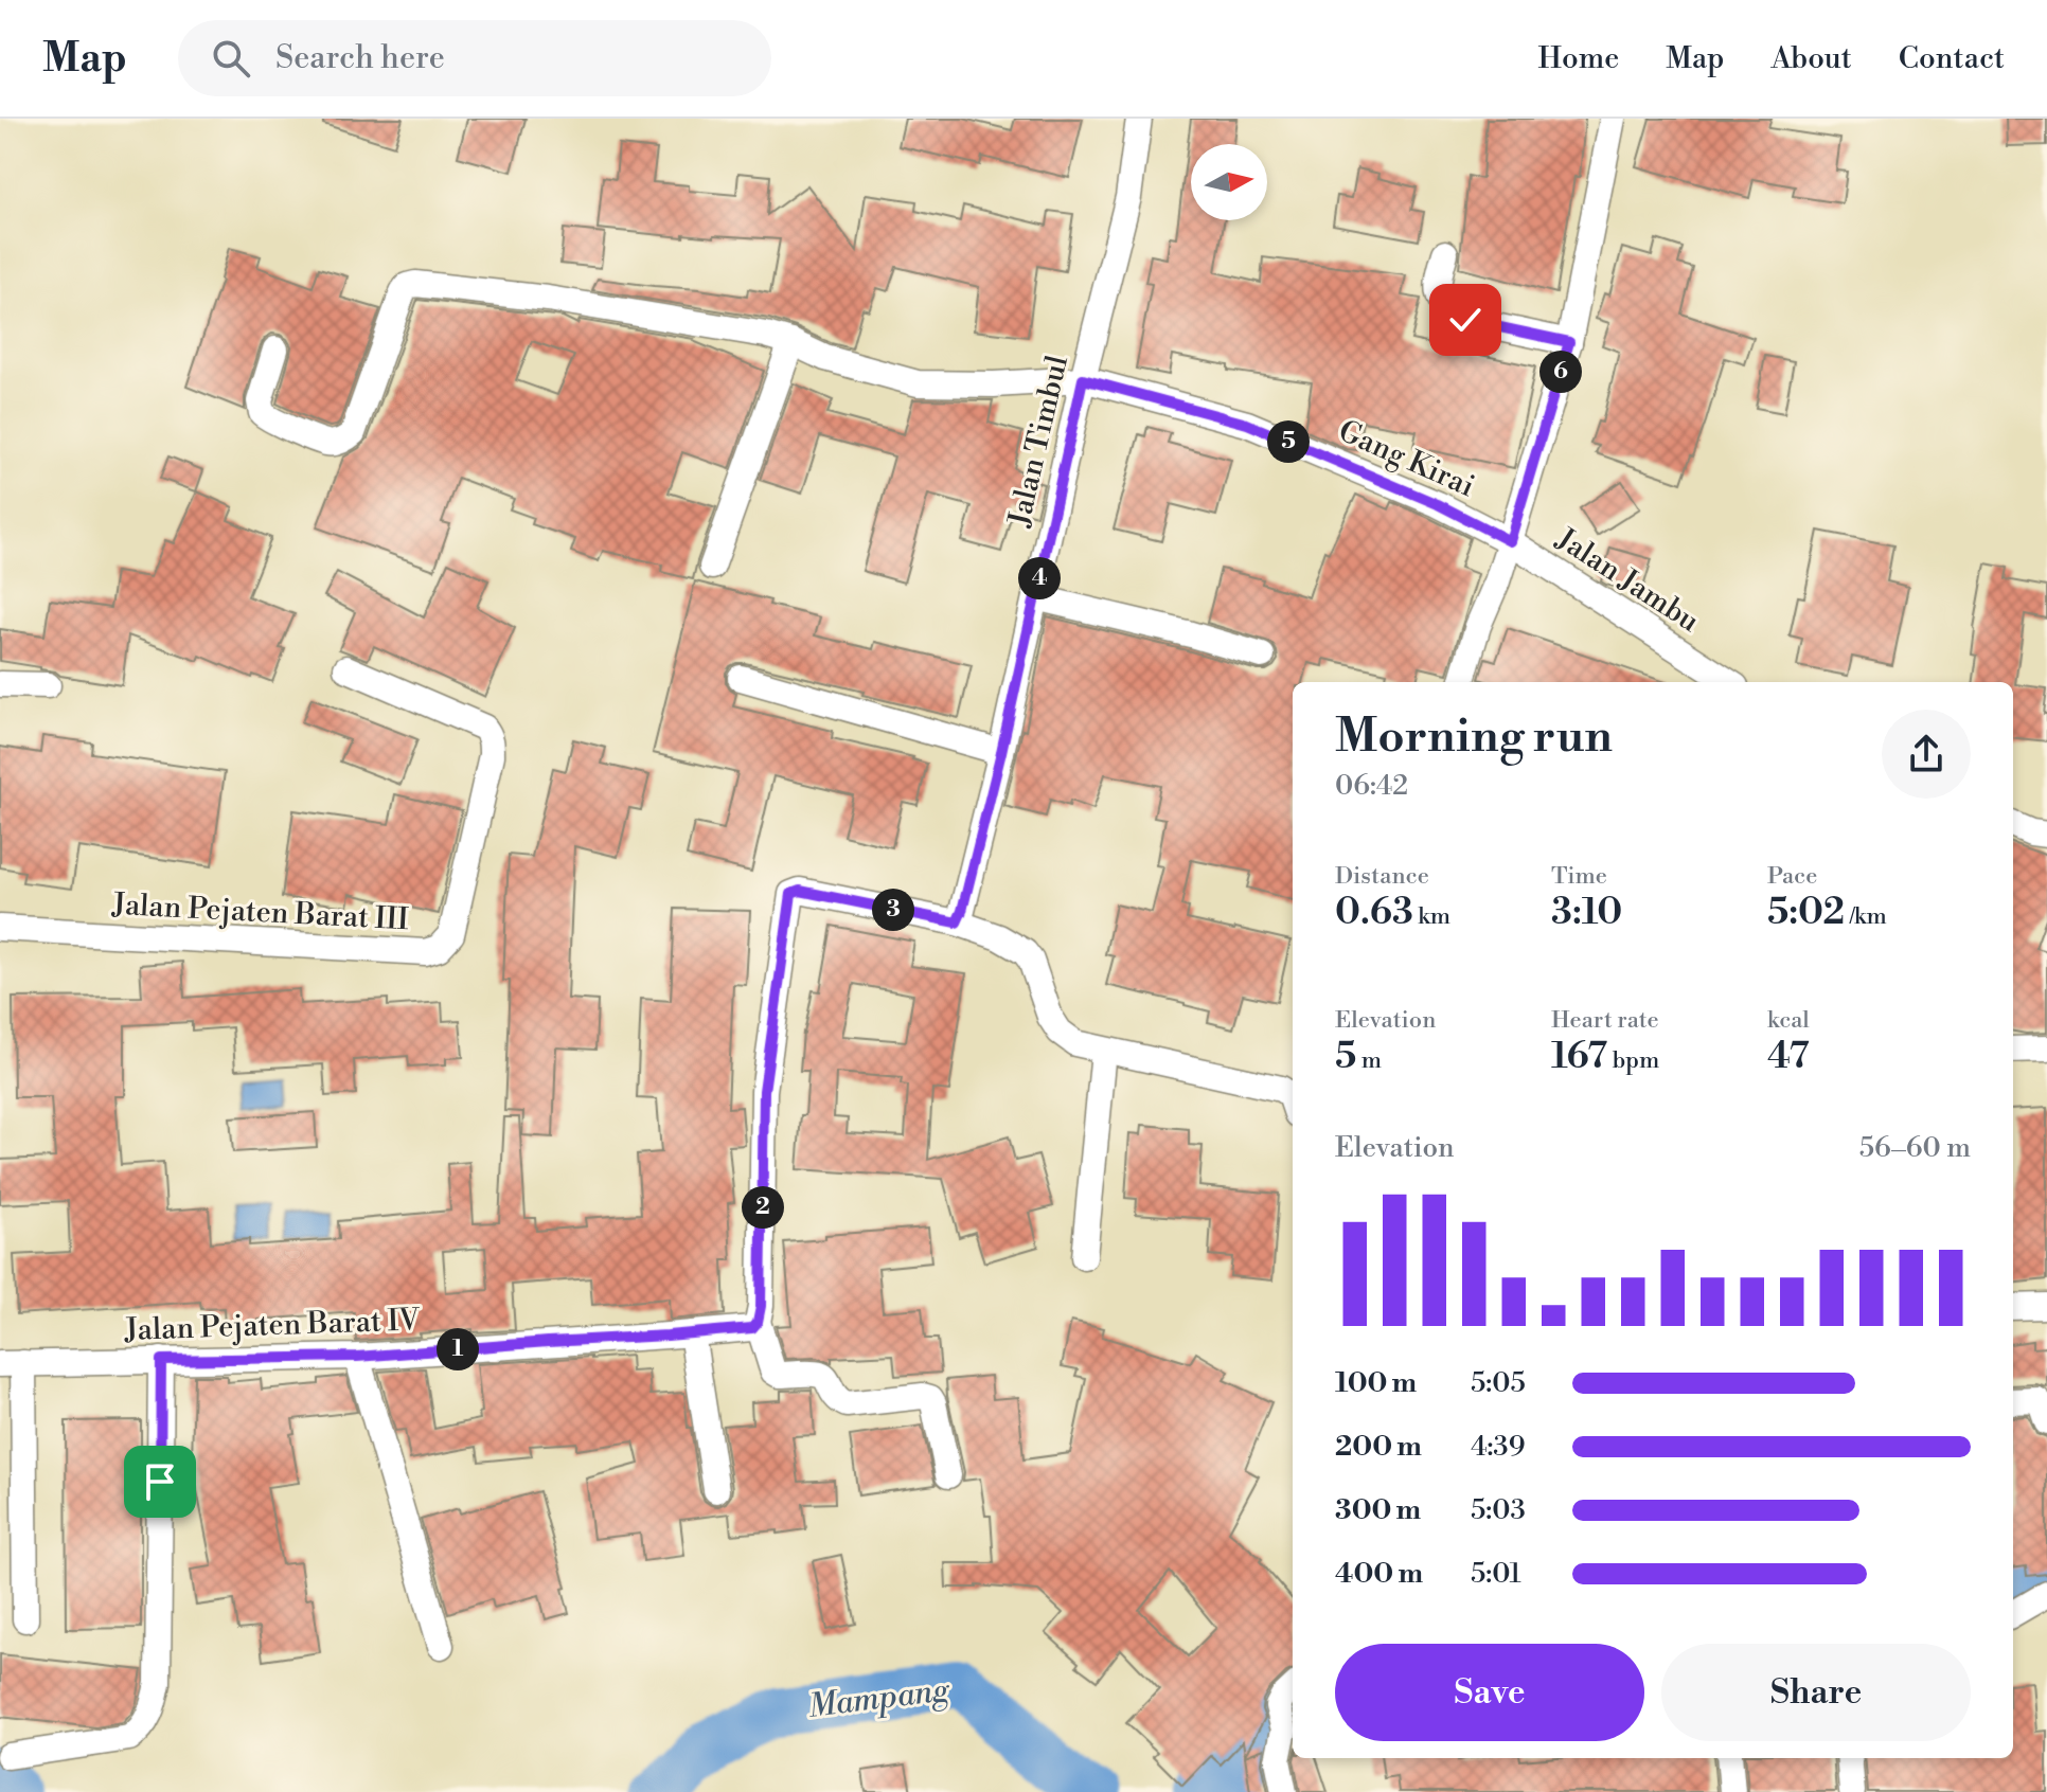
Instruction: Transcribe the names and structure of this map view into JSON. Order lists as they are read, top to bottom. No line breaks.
{"streets":{"street":["Jalan Timbul","Gang Kirai","Jalan Jambu","Jalan Pejaten Barat III","Jalan Pejaten Barat IV"]},"crossings":[["Jalan Timbul","Gang Kirai"],["Gang Kirai","Jalan Jambu"]],"water":["Mampang"],"north":"right","page":{"header":"Map","search":"Search here","nav":["Home","Map","About","Contact"],"pins":["6","5","4","3","2","1"],"heading":["Morning run","06:42"],"stats":[["Distance","0.63 km"],["Time","3:10"],["Pace","5:02 /km"],["Elevation","5 m"],["Heart rate","167 bpm"],["kcal","47"]],"chart":["Elevation","56–60 m"],"list":[{"name":"100 m","note":"5:05"},{"name":"200 m","note":"4:39"},{"name":"300 m","note":"5:03"},{"name":"400 m","note":"5:01"}],"buttons":["Save","Share"]}}
